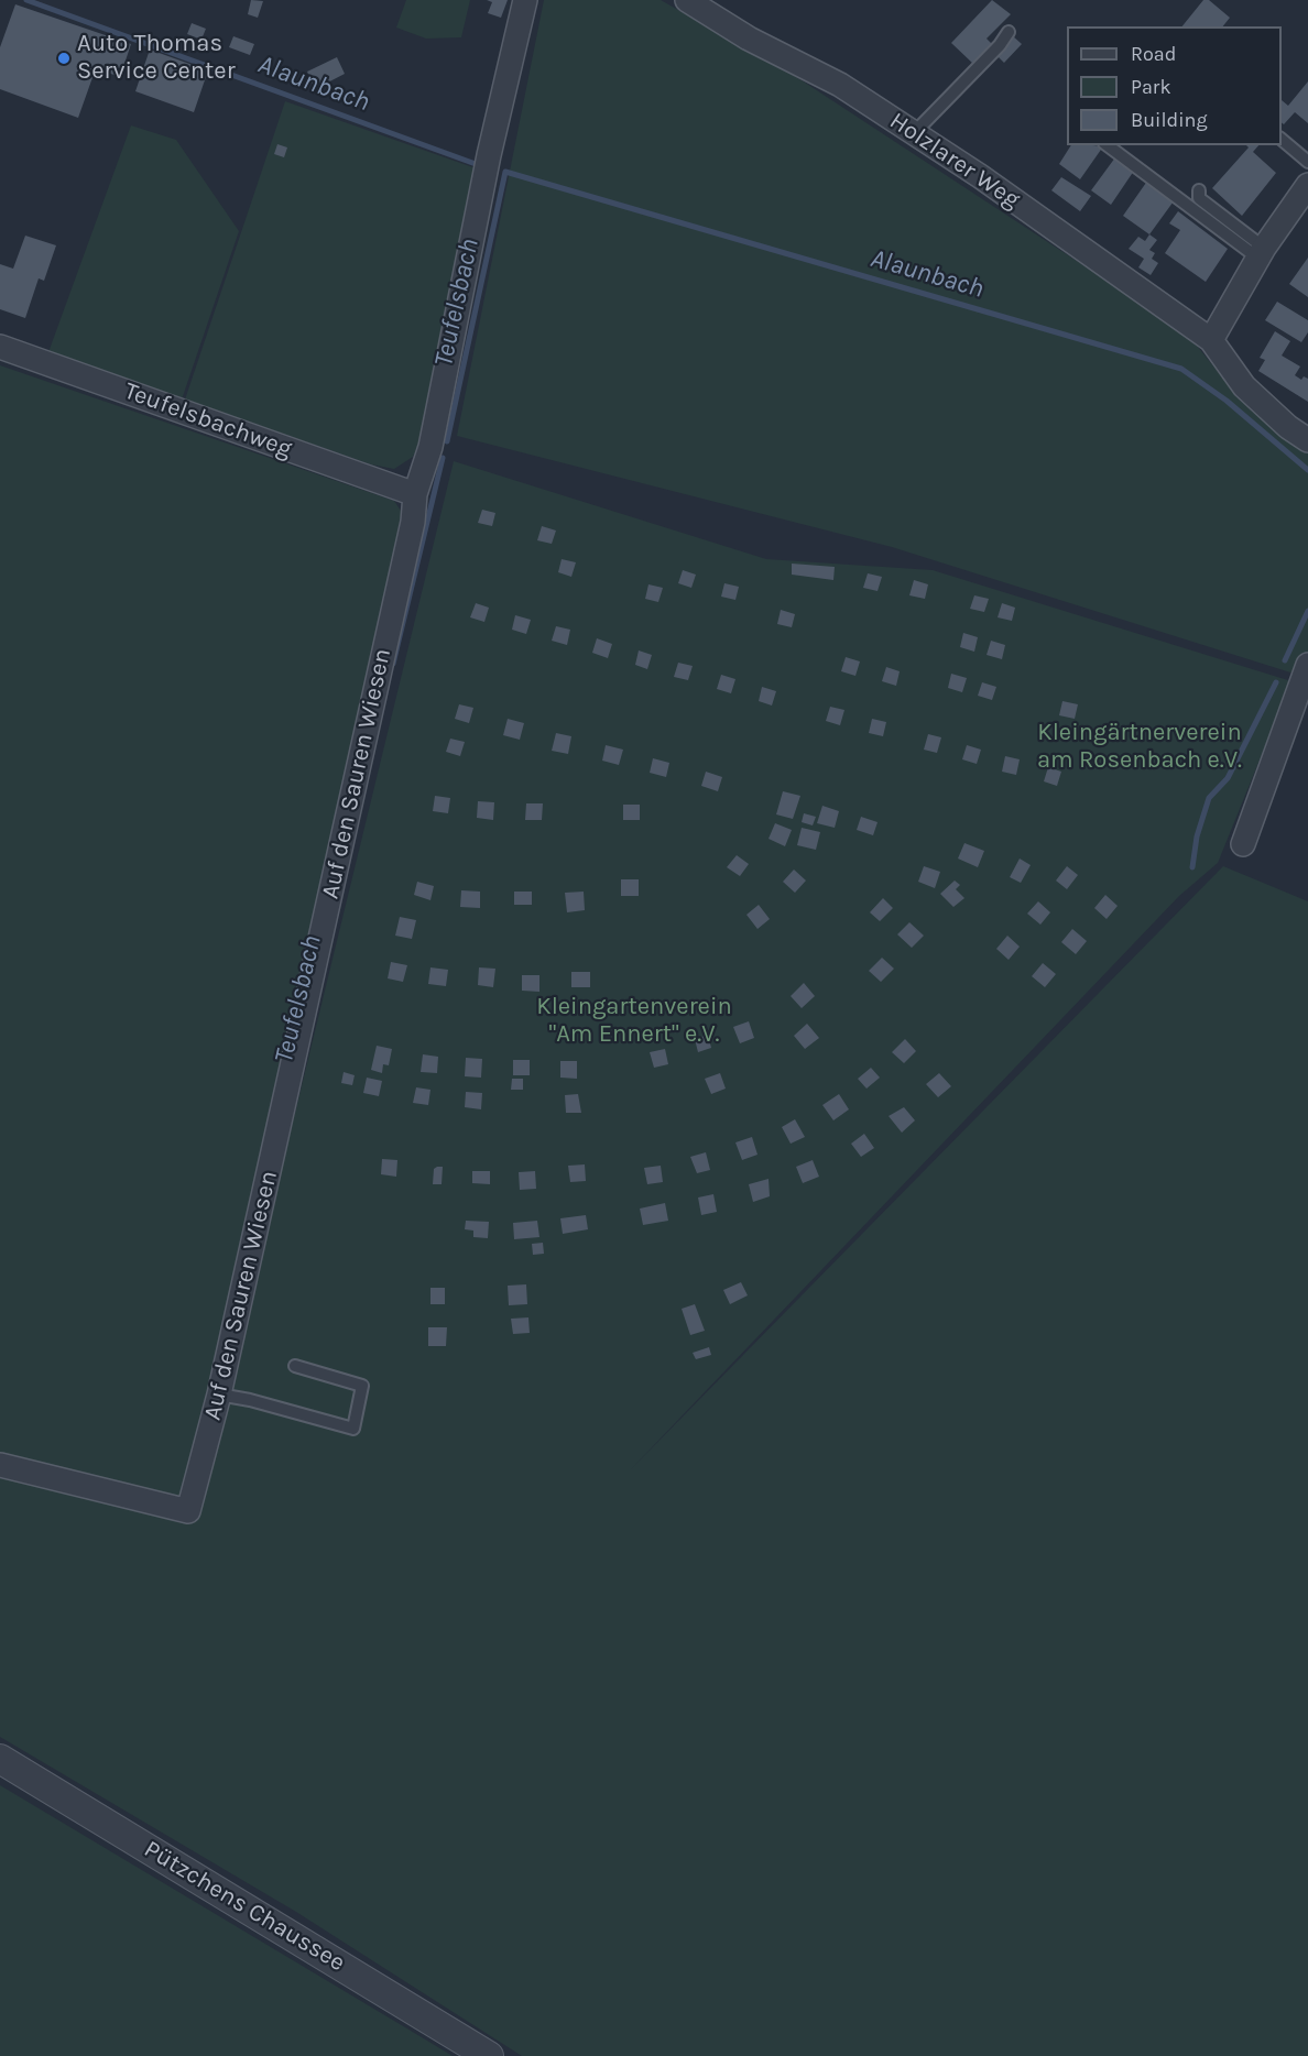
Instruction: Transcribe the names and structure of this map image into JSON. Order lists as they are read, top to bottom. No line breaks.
{"streets":{"street":["Holzlarer Weg","Teufelsbachweg","Auf den Sauren Wiesen","Pützchens Chaussee"]},"crossings":[["Teufelsbachweg","Auf den Sauren Wiesen"]],"water":["Alaunbach","Teufelsbach"],"parks":["Kleingärtnerverein am Rosenbach e.V.","Kleingartenverein \"Am Ennert\" e.V."],"places":["Auto Thomas Service Center"],"legend":["Road","Park","Building"]}
